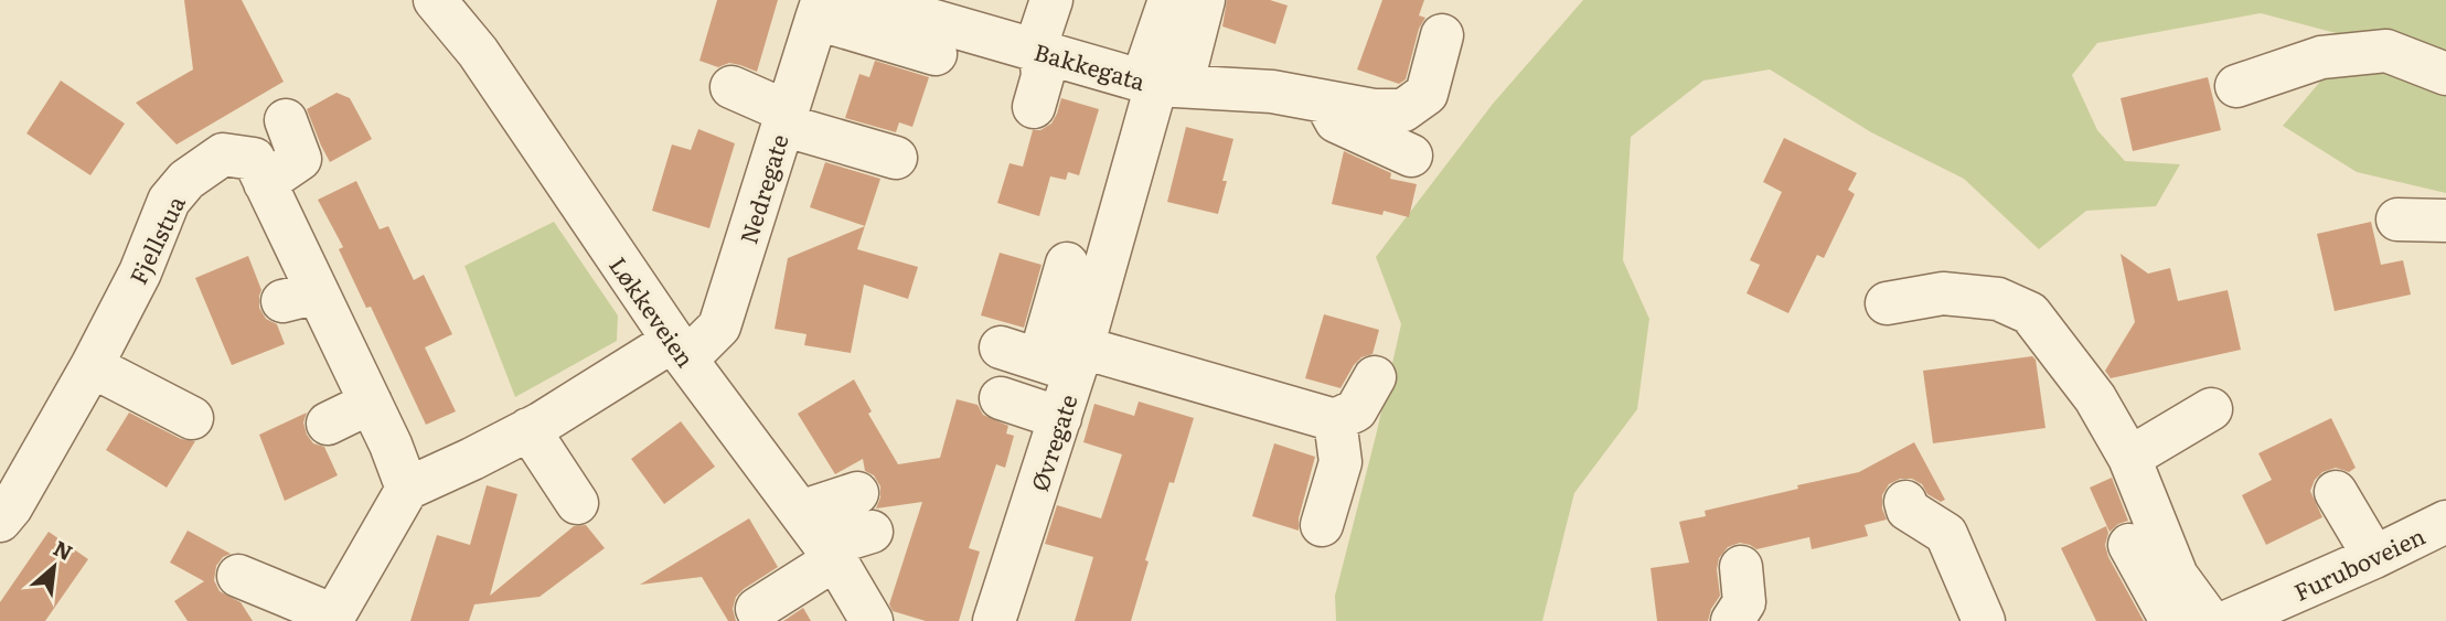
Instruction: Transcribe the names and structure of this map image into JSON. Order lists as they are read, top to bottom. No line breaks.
{"streets":{"street":["Bakkegata","Nedregate","Fjellstua","Løkkeveien","Øvregate","Furuboveien"]},"crossings":[["Bakkegata","Øvregate"],["Nedregate","Løkkeveien"]],"north":"top right"}
